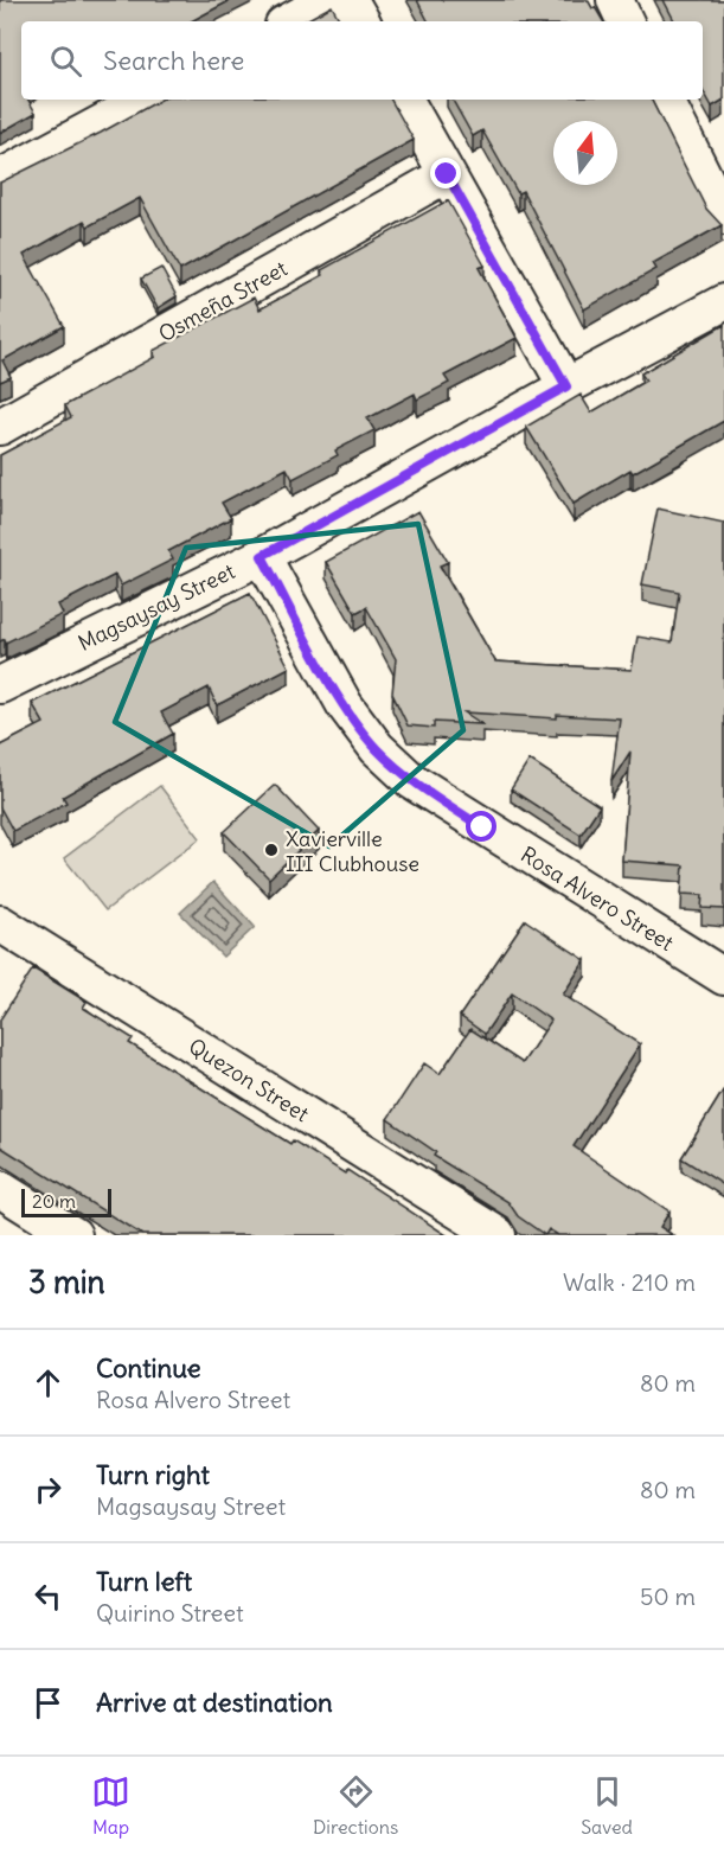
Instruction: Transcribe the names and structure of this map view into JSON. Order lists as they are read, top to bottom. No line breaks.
{"streets":{"street":["Osmeña Street","Magsaysay Street","Rosa Alvero Street","Quezon Street"]},"crossings":[["Magsaysay Street","Rosa Alvero Street"]],"places":["Xavierville III Clubhouse"],"scale_bar":"20 m","north":"top","page":{"search":"Search here","scale":"20 m","heading":["3 min","Walk · 210 m"],"list":[["Continue","Rosa Alvero Street","80 m"],["Turn right","Magsaysay Street","80 m"],["Turn left","Quirino Street","50 m"],"Arrive at destination"],"nav":["Map","Directions","Saved"]}}
